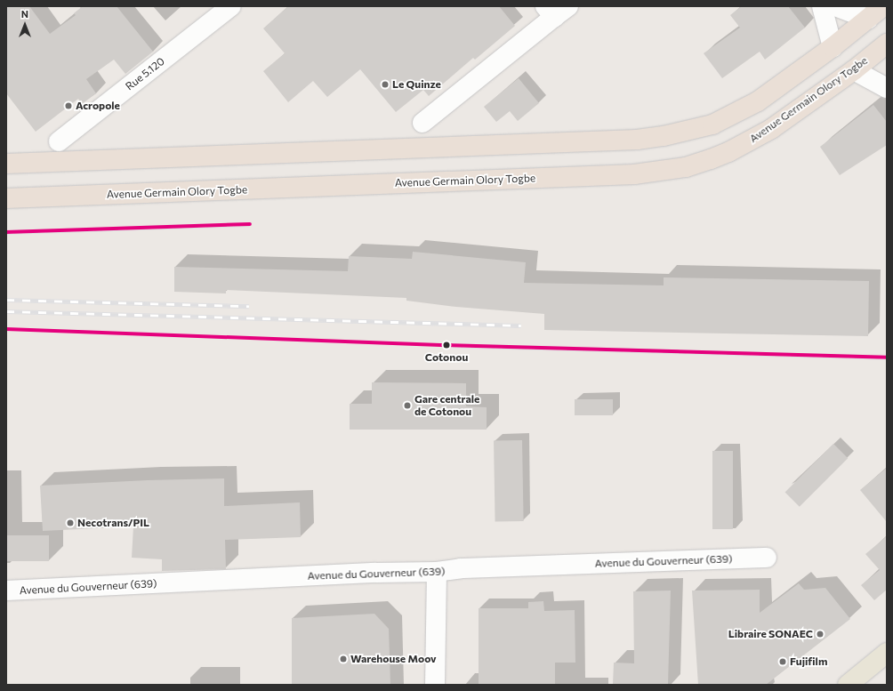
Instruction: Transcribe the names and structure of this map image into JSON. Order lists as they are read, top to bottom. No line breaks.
{"streets":{"highway":["Avenue Germain Olory Togbe"],"street":["Rue 5.120","Avenue du Gouverneur (639)"]},"places":["Le Quinze","Acropole","Cotonou","Gare centrale de Cotonou","Necotrans/PIL","Libraire SONAEC","Warehouse Moov","Fujifilm"],"north":"top"}
